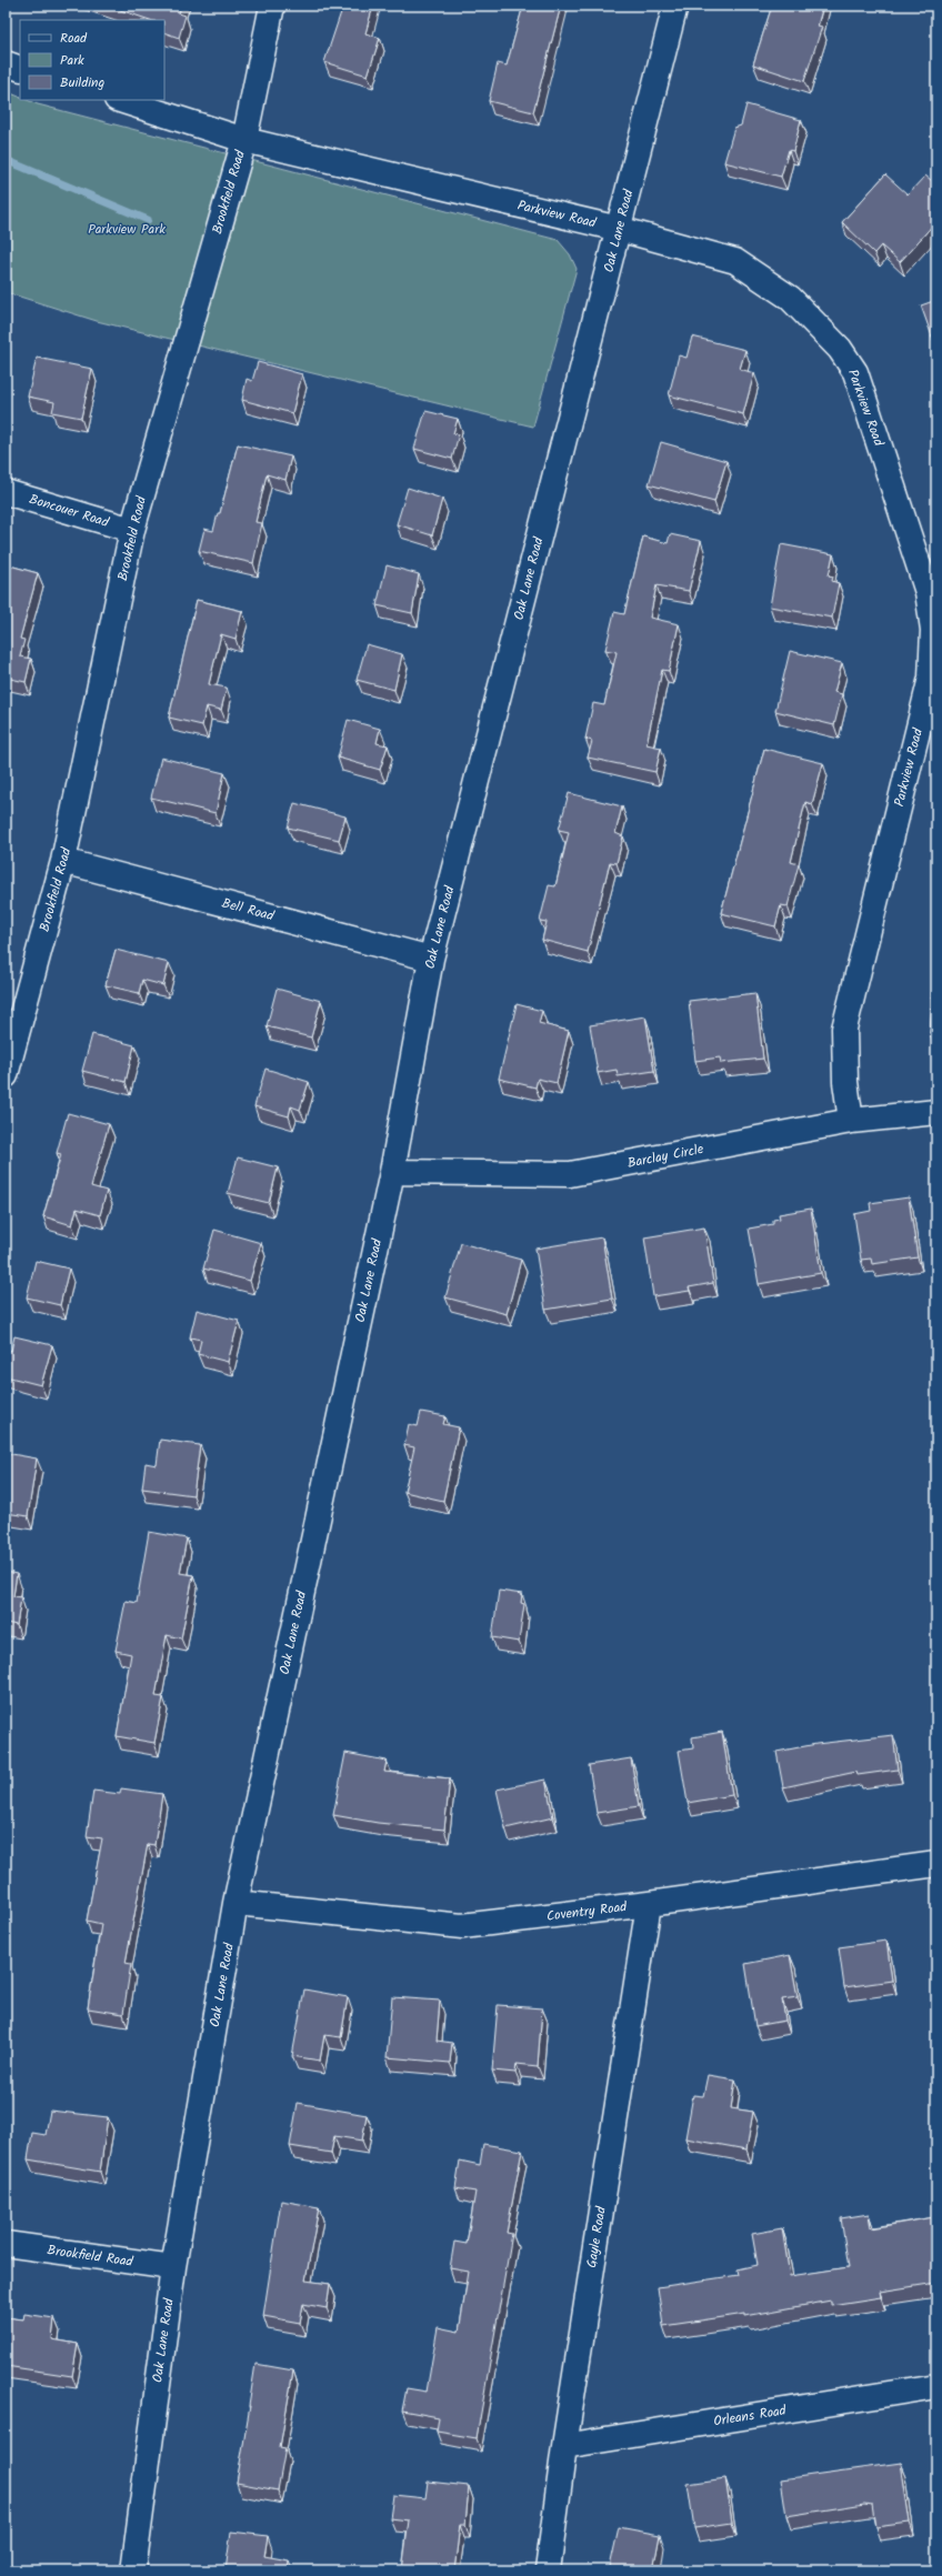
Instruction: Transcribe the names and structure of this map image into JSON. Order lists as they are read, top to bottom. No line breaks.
{"streets":{"street":["Brookfield Road","Parkview Road","Oak Lane Road","Boncouer Road","Bell Road","Barclay Circle","Coventry Road","Gayle Road","Orleans Road"]},"crossings":[["Brookfield Road","Parkview Road"],["Brookfield Road","Oak Lane Road"],["Brookfield Road","Boncouer Road"],["Brookfield Road","Bell Road"],["Parkview Road","Oak Lane Road"],["Parkview Road","Barclay Circle"],["Oak Lane Road","Bell Road"],["Oak Lane Road","Barclay Circle"],["Oak Lane Road","Coventry Road"],["Coventry Road","Gayle Road"],["Gayle Road","Orleans Road"]],"parks":["Parkview Park"],"legend":["Road","Park","Building"]}
